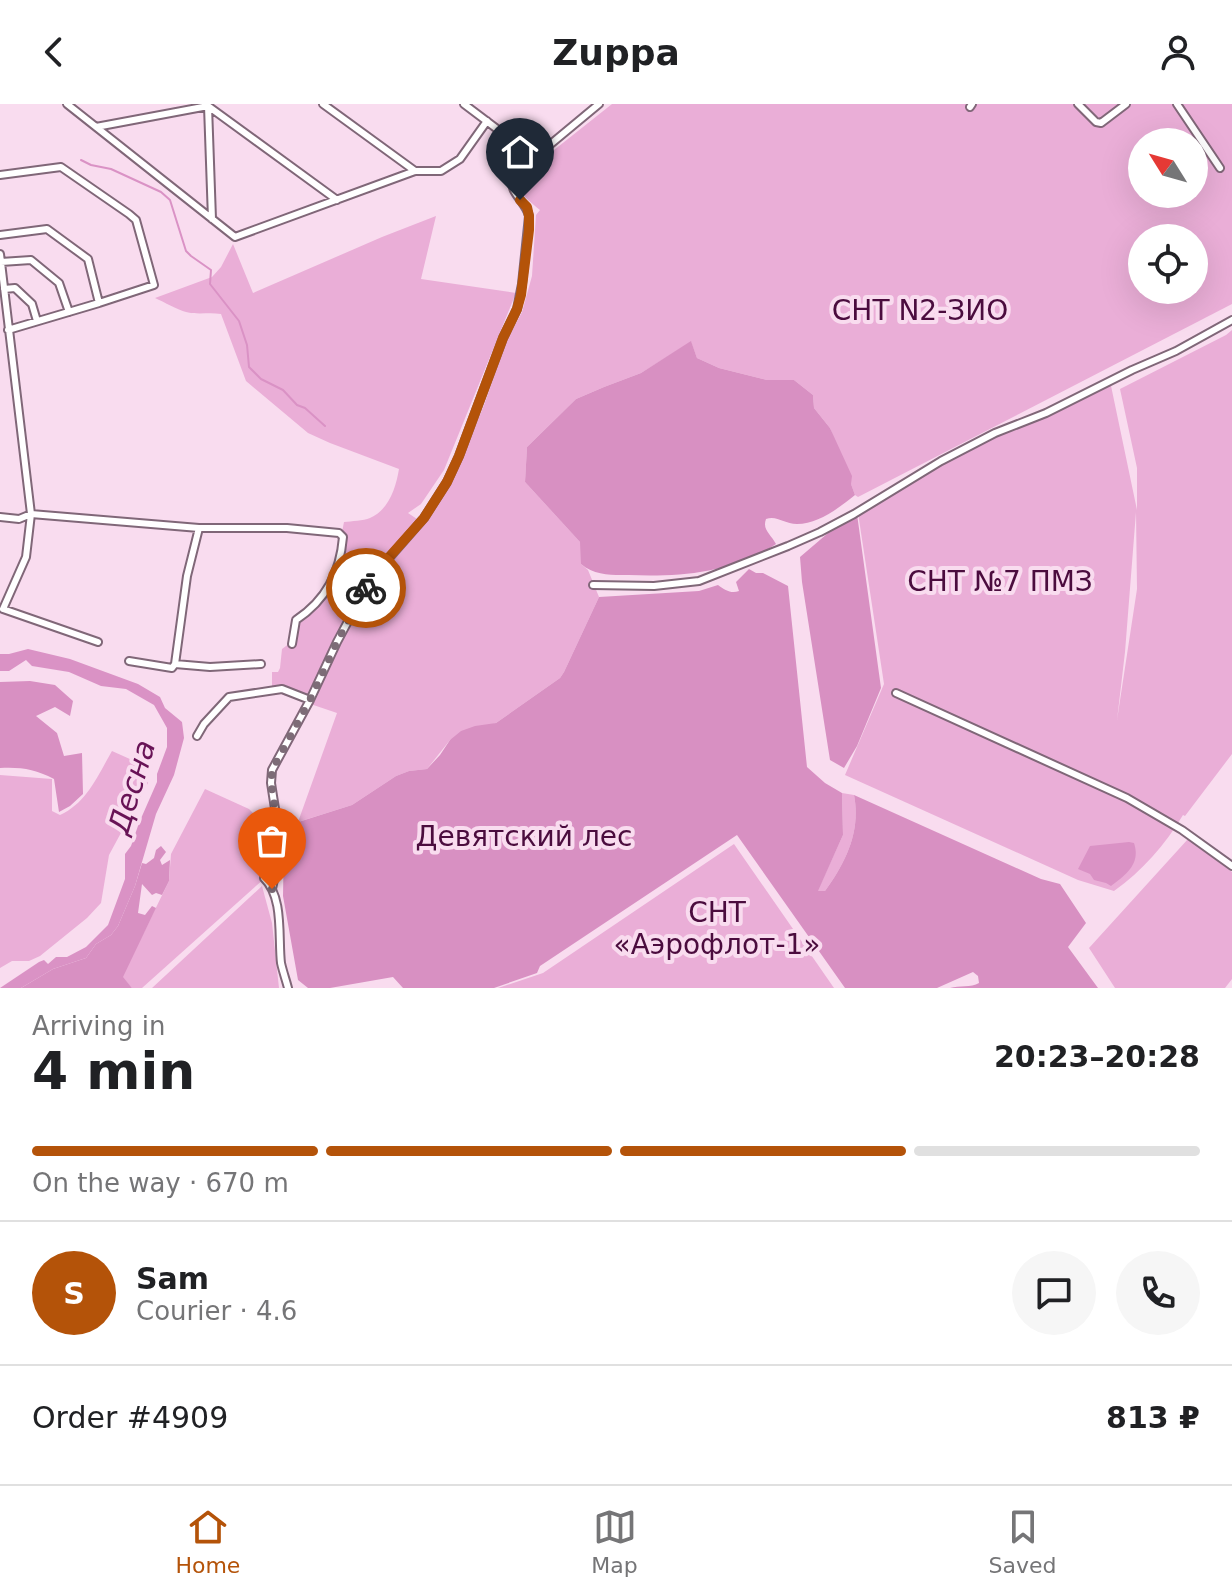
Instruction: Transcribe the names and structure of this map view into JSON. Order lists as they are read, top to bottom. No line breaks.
{"water":["Десна"],"parks":["СНТ N2-ЗИО","СНТ №7 ПМЗ","Девятский лес","СНТ «Аэрофлот-1»"],"north":"top left","page":{"header":"Zuppa","heading":["4 min","Arriving in","20:23–20:28"],"panel":["Sam","Courier · 4.6","Order #4909","813 ₽"],"bar":"On the way · 670 m","round":"S","tabs":["Home","Map","Saved"]}}
